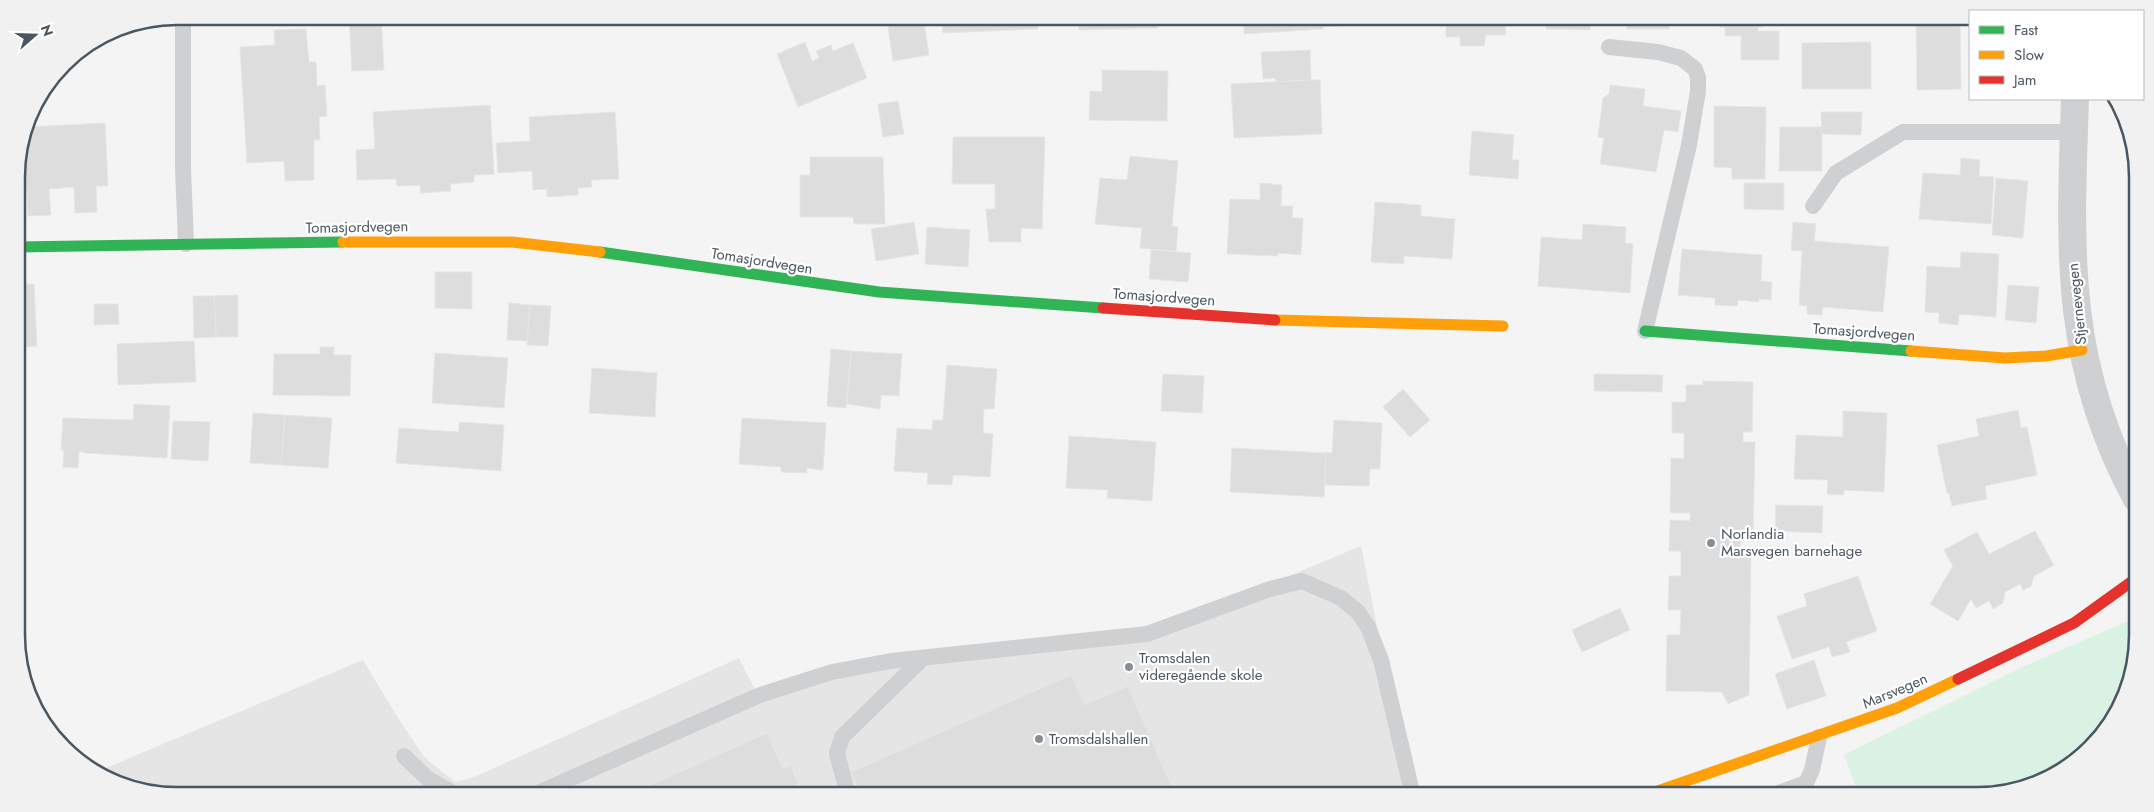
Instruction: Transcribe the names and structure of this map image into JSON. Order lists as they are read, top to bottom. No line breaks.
{"streets":{"street":["Tomasjordvegen","Stjernevegen","Marsvegen"]},"crossings":[["Tomasjordvegen","Stjernevegen"]],"places":["Norlandia Marsvegen barnehage","Tromsdalen videregående skole","Tromsdalshallen"],"legend":["Fast","Slow","Jam"],"north":"right"}
